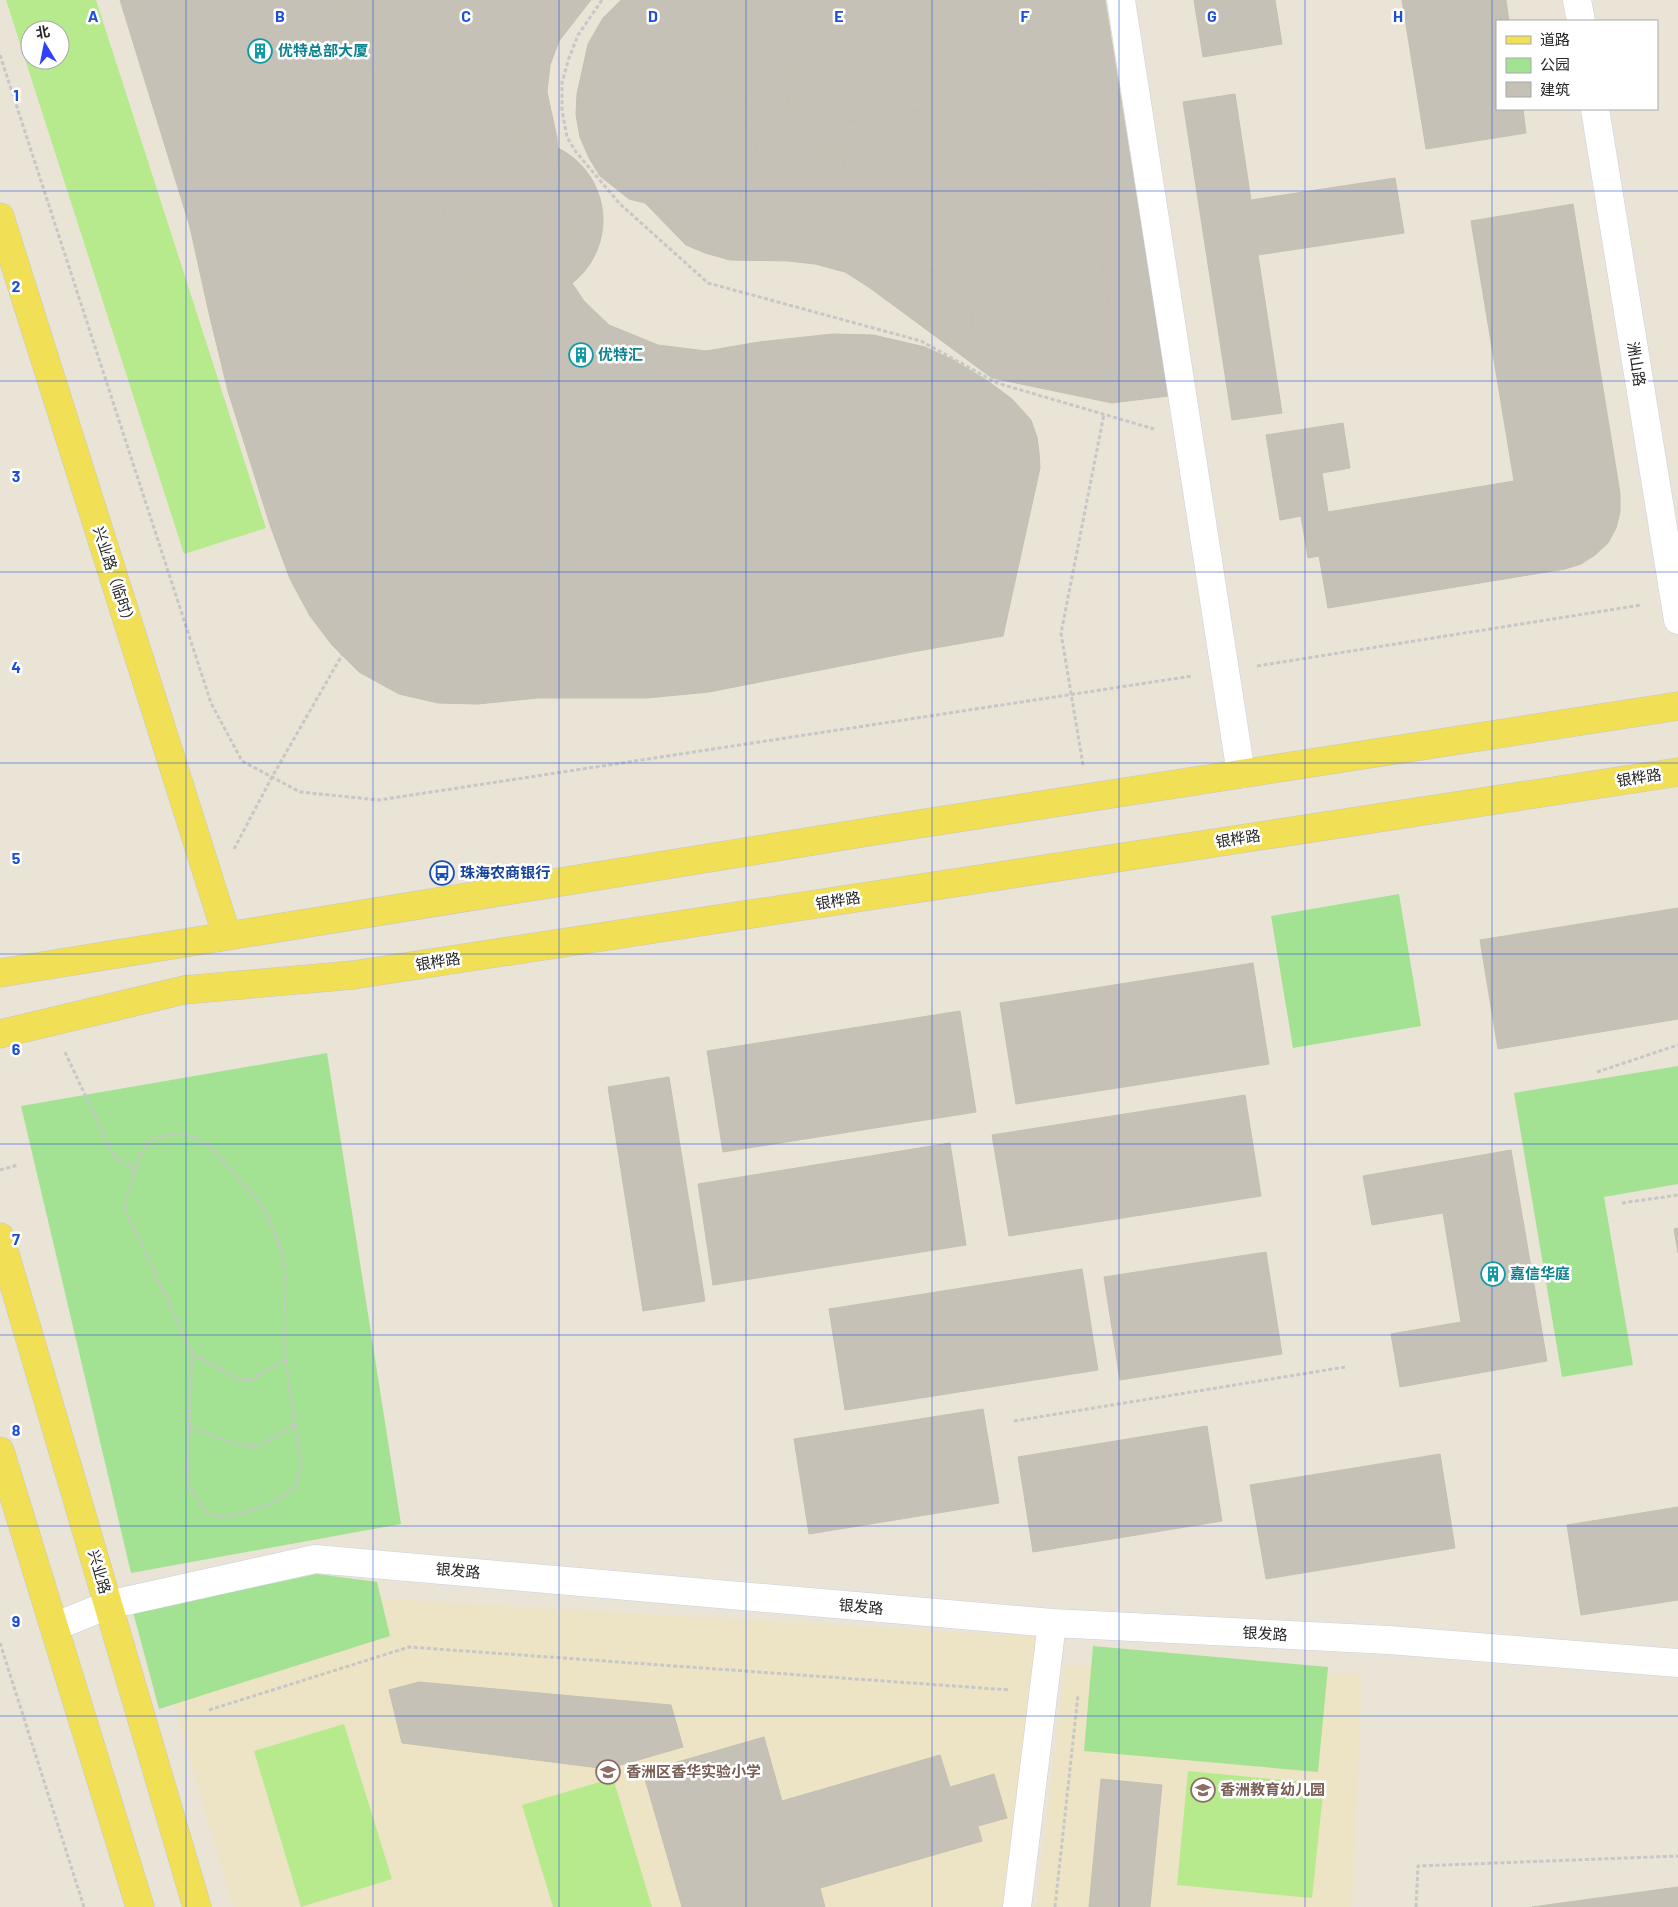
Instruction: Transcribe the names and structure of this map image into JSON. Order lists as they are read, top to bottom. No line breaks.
{"streets":{"main road":["兴业路（临时）","银桦路","兴业路"],"street":["洲山路","银发路"]},"crossings":[["银发路","兴业路"]],"places":{"building":["优特总部大厦","优特汇","嘉信华庭"],"bus stop":["珠海农商银行"],"school or university":["香洲区香华实验小学","香洲教育幼儿园"]},"legend":["道路","公园","建筑"],"north":"top","grid":{"columns":["A","B","C","D","E","F","G","H"],"rows":["1","2","3","4","5","6","7","8","9"]}}
